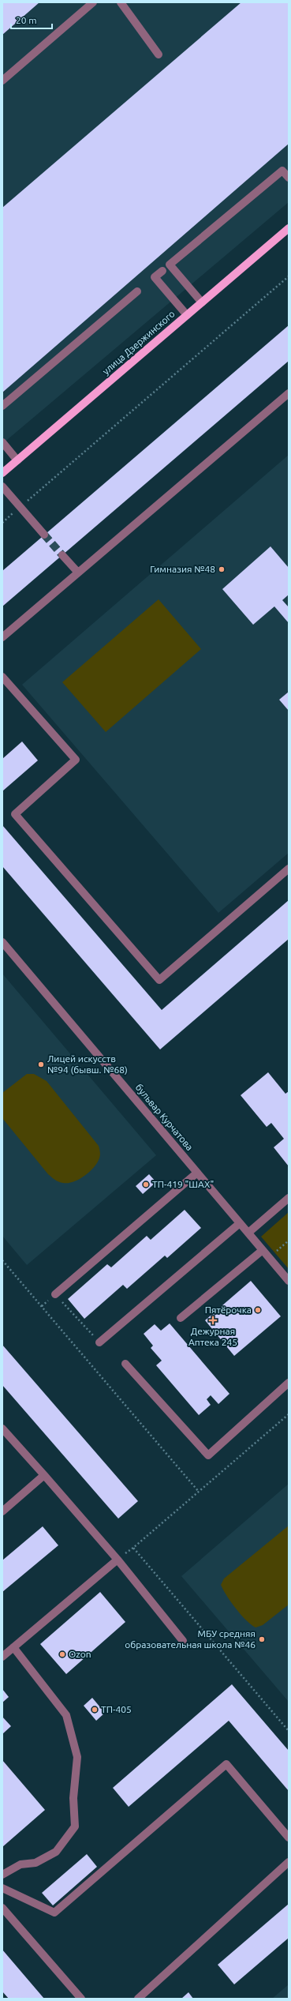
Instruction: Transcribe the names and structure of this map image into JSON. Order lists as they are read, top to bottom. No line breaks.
{"streets":{"main road":["улица Дзержинского"],"street":["бульвар Курчатова"]},"places":{"other":["Гимназия №48","Лицей искусств №94 (бывш. №68)","ТП-419 \"ШАХ\"","Пятёрочка","МБУ средняя образовательная школа №46","Ozon","ТП-405"],"health":["Дежурная Аптека 245"]},"scale_bar":"20 m"}
